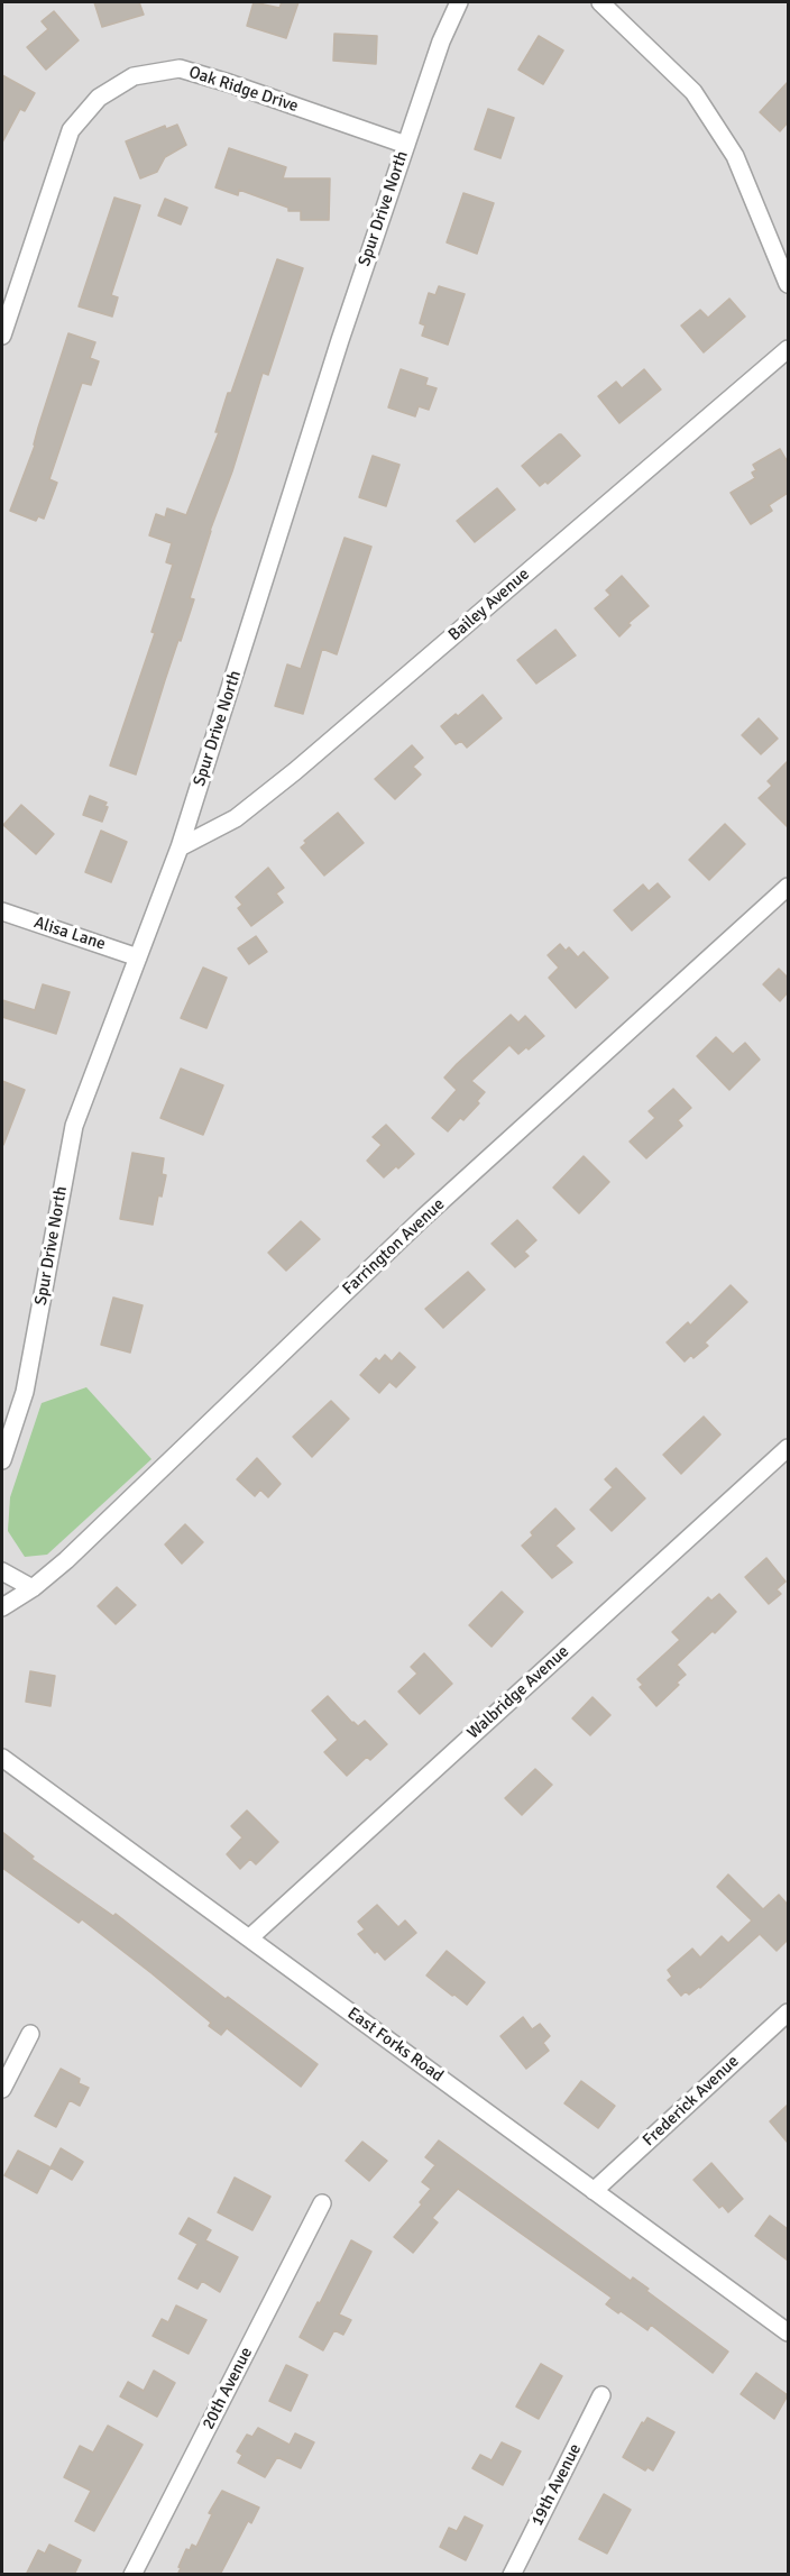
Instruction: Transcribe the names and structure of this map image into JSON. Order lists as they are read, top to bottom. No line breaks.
{"streets":{"street":["Oak Ridge Drive","Spur Drive North","Bailey Avenue","Alisa Lane","Farrington Avenue","Walbridge Avenue","East Forks Road","Frederick Avenue","20th Avenue","19th Avenue"]},"crossings":[["Oak Ridge Drive","Spur Drive North"],["Spur Drive North","Bailey Avenue"],["Spur Drive North","Alisa Lane"],["Walbridge Avenue","East Forks Road"],["East Forks Road","Frederick Avenue"]]}
